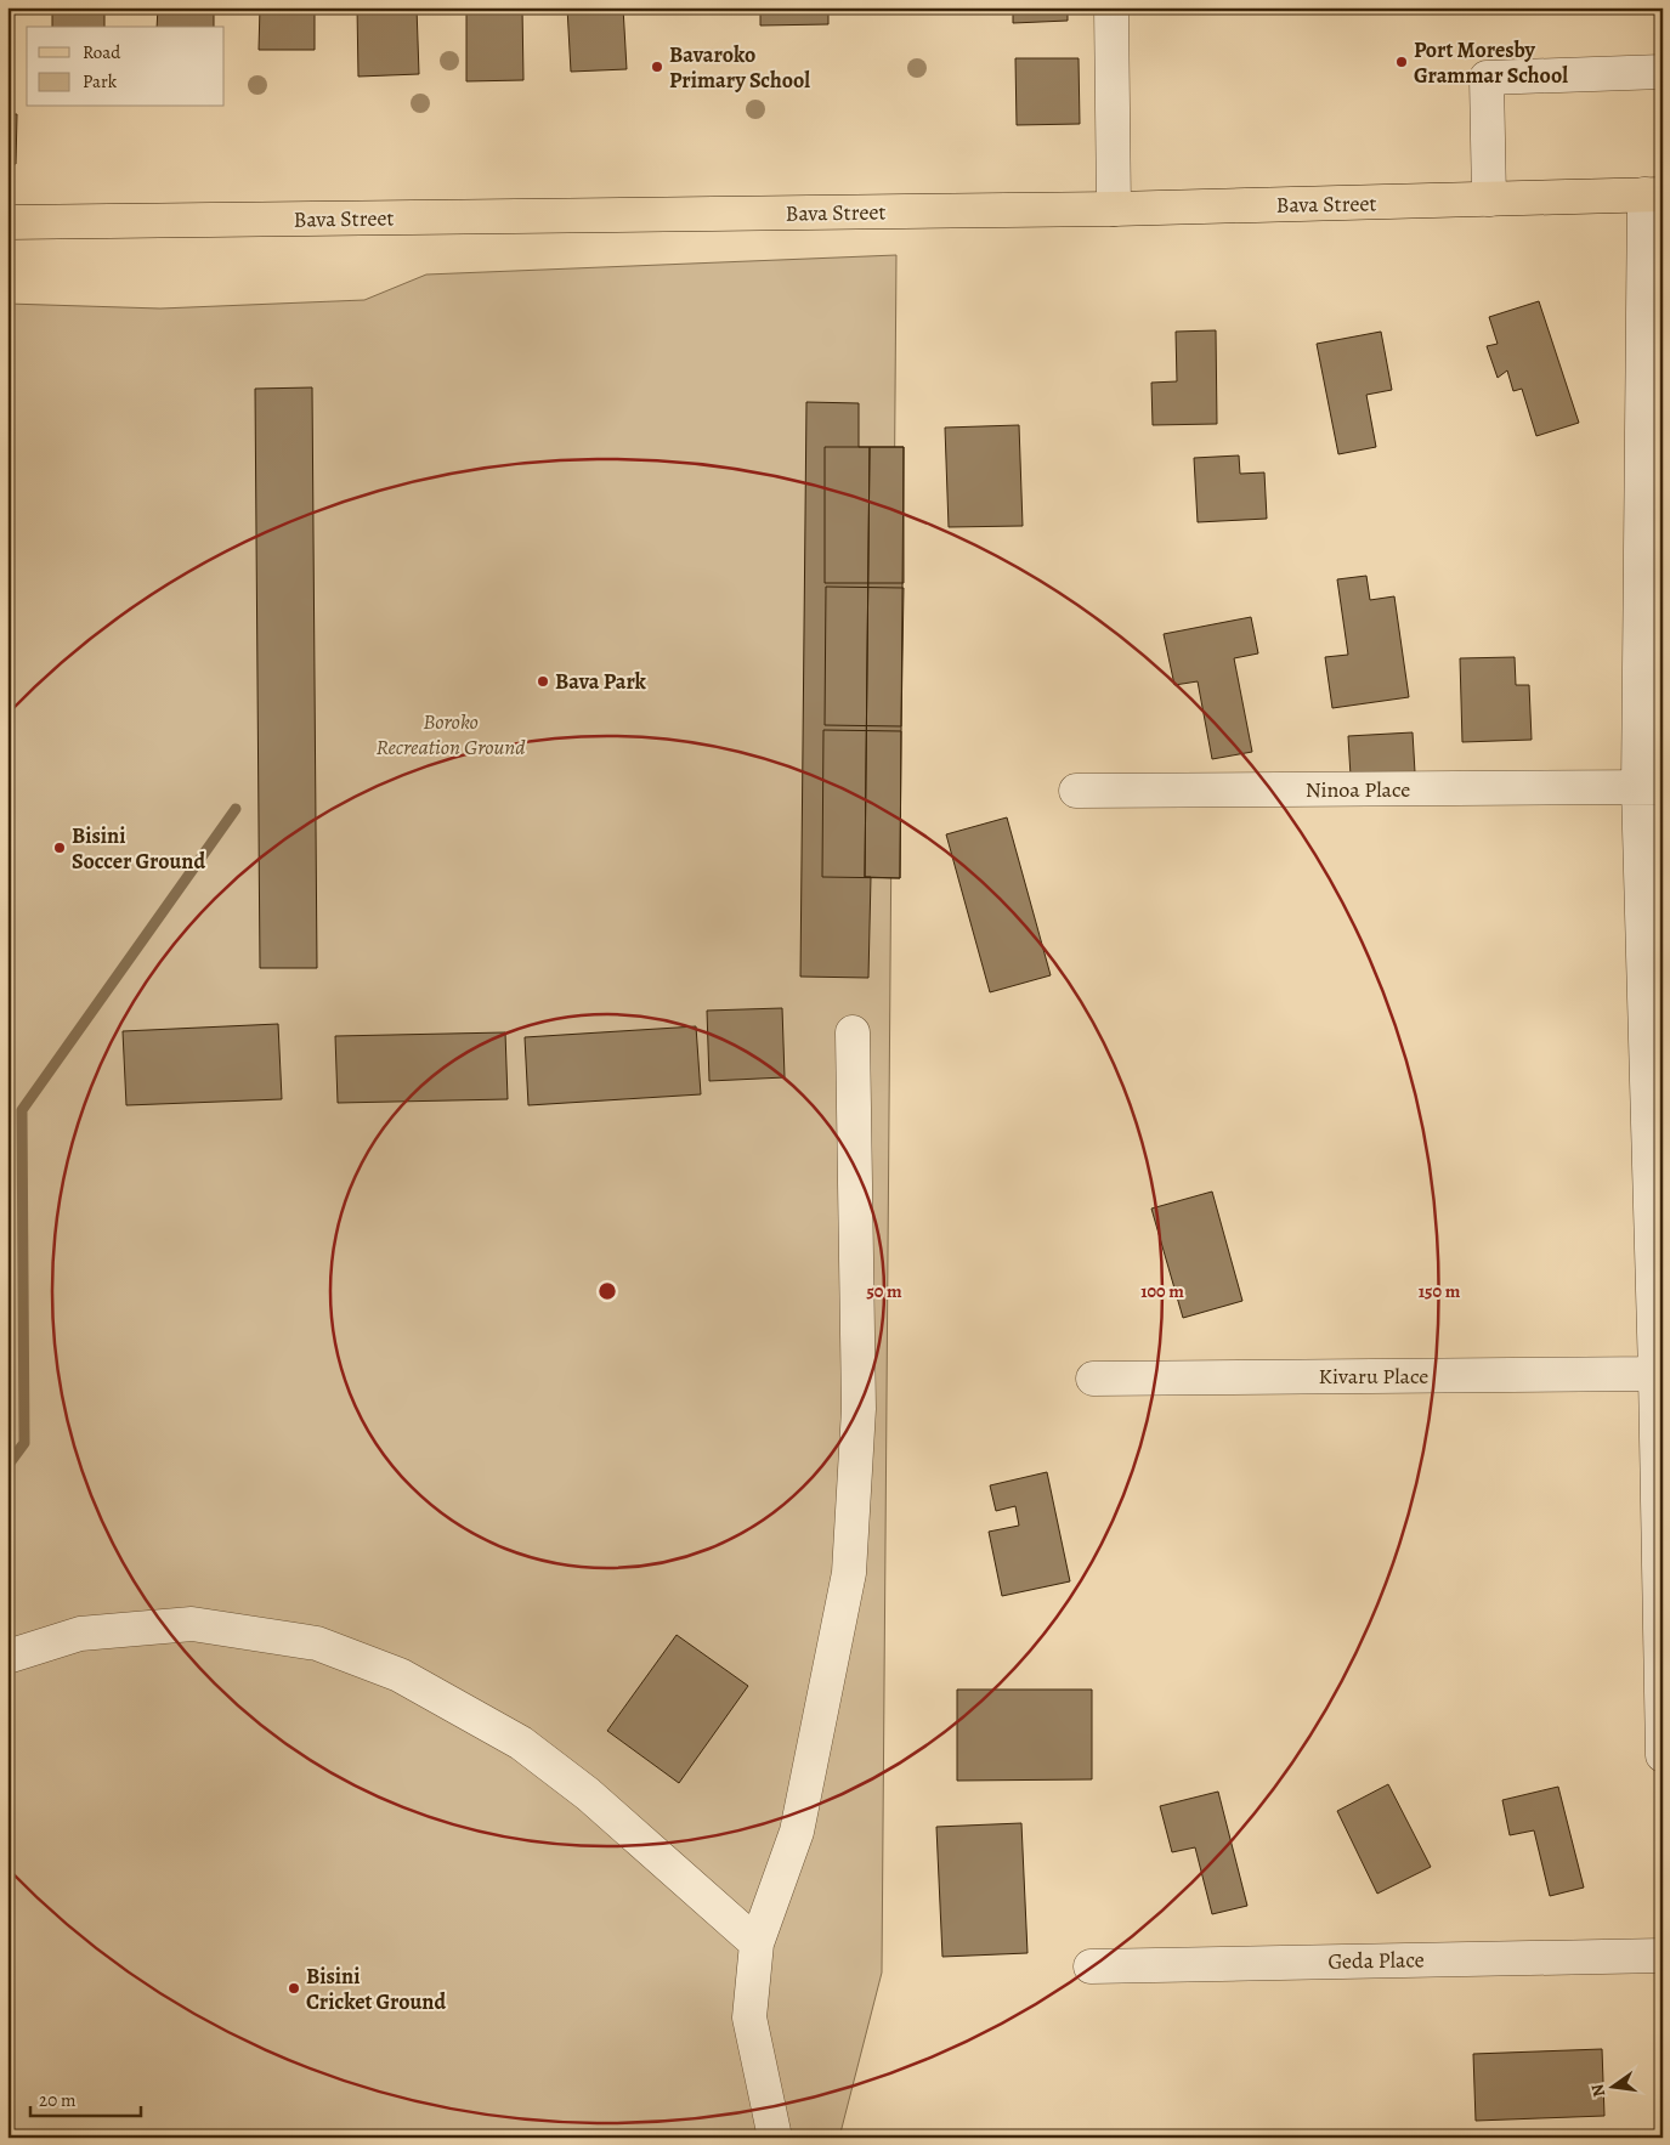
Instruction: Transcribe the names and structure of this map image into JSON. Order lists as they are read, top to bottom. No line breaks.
{"streets":{"main road":["Bava Street"],"street":["Ninoa Place","Kivaru Place","Geda Place"]},"parks":["Boroko Recreation Ground"],"places":["Port Moresby Grammar School","Bavaroko Primary School","Bava Park","Bisini Soccer Ground","Bisini Cricket Ground"],"legend":["Road","Park"],"scale_bar":"20 m","north":"left","rings":["50 m","100 m","150 m"]}
